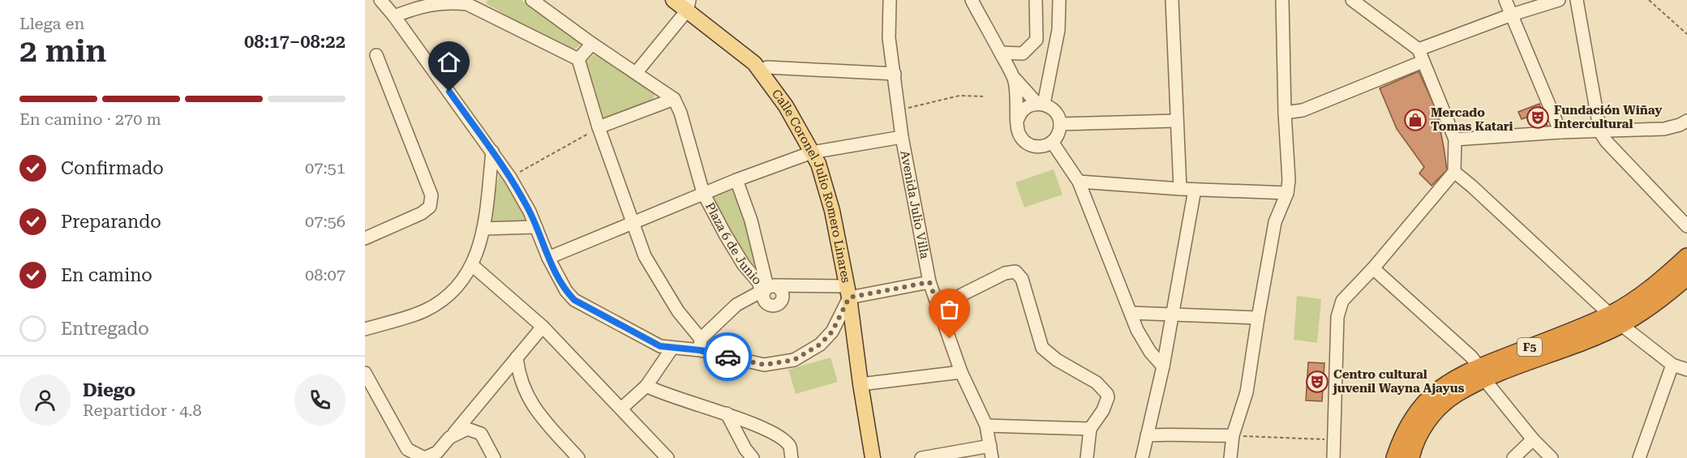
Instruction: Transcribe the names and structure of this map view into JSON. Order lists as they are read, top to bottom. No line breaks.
{"streets":{"highway":["F5"],"main road":["Calle Coronel Julio Romero Linares"],"street":["Avenida Julio Villa","Plaza 6 de Junio"]},"places":{"theatre":["Fundación Wiñay Intercultural","Centro cultural juvenil Wayna Ajayus"],"shop":["Mercado Tomas Katari"]},"page":{"heading":["2 min","Llega en","08:17–08:22"],"panel":["Diego","Repartidor · 4.8"],"bar":"En camino · 270 m","list":[["Confirmado","07:51"],["Preparando","07:56"],["En camino","08:07"],"Entregado"]}}
